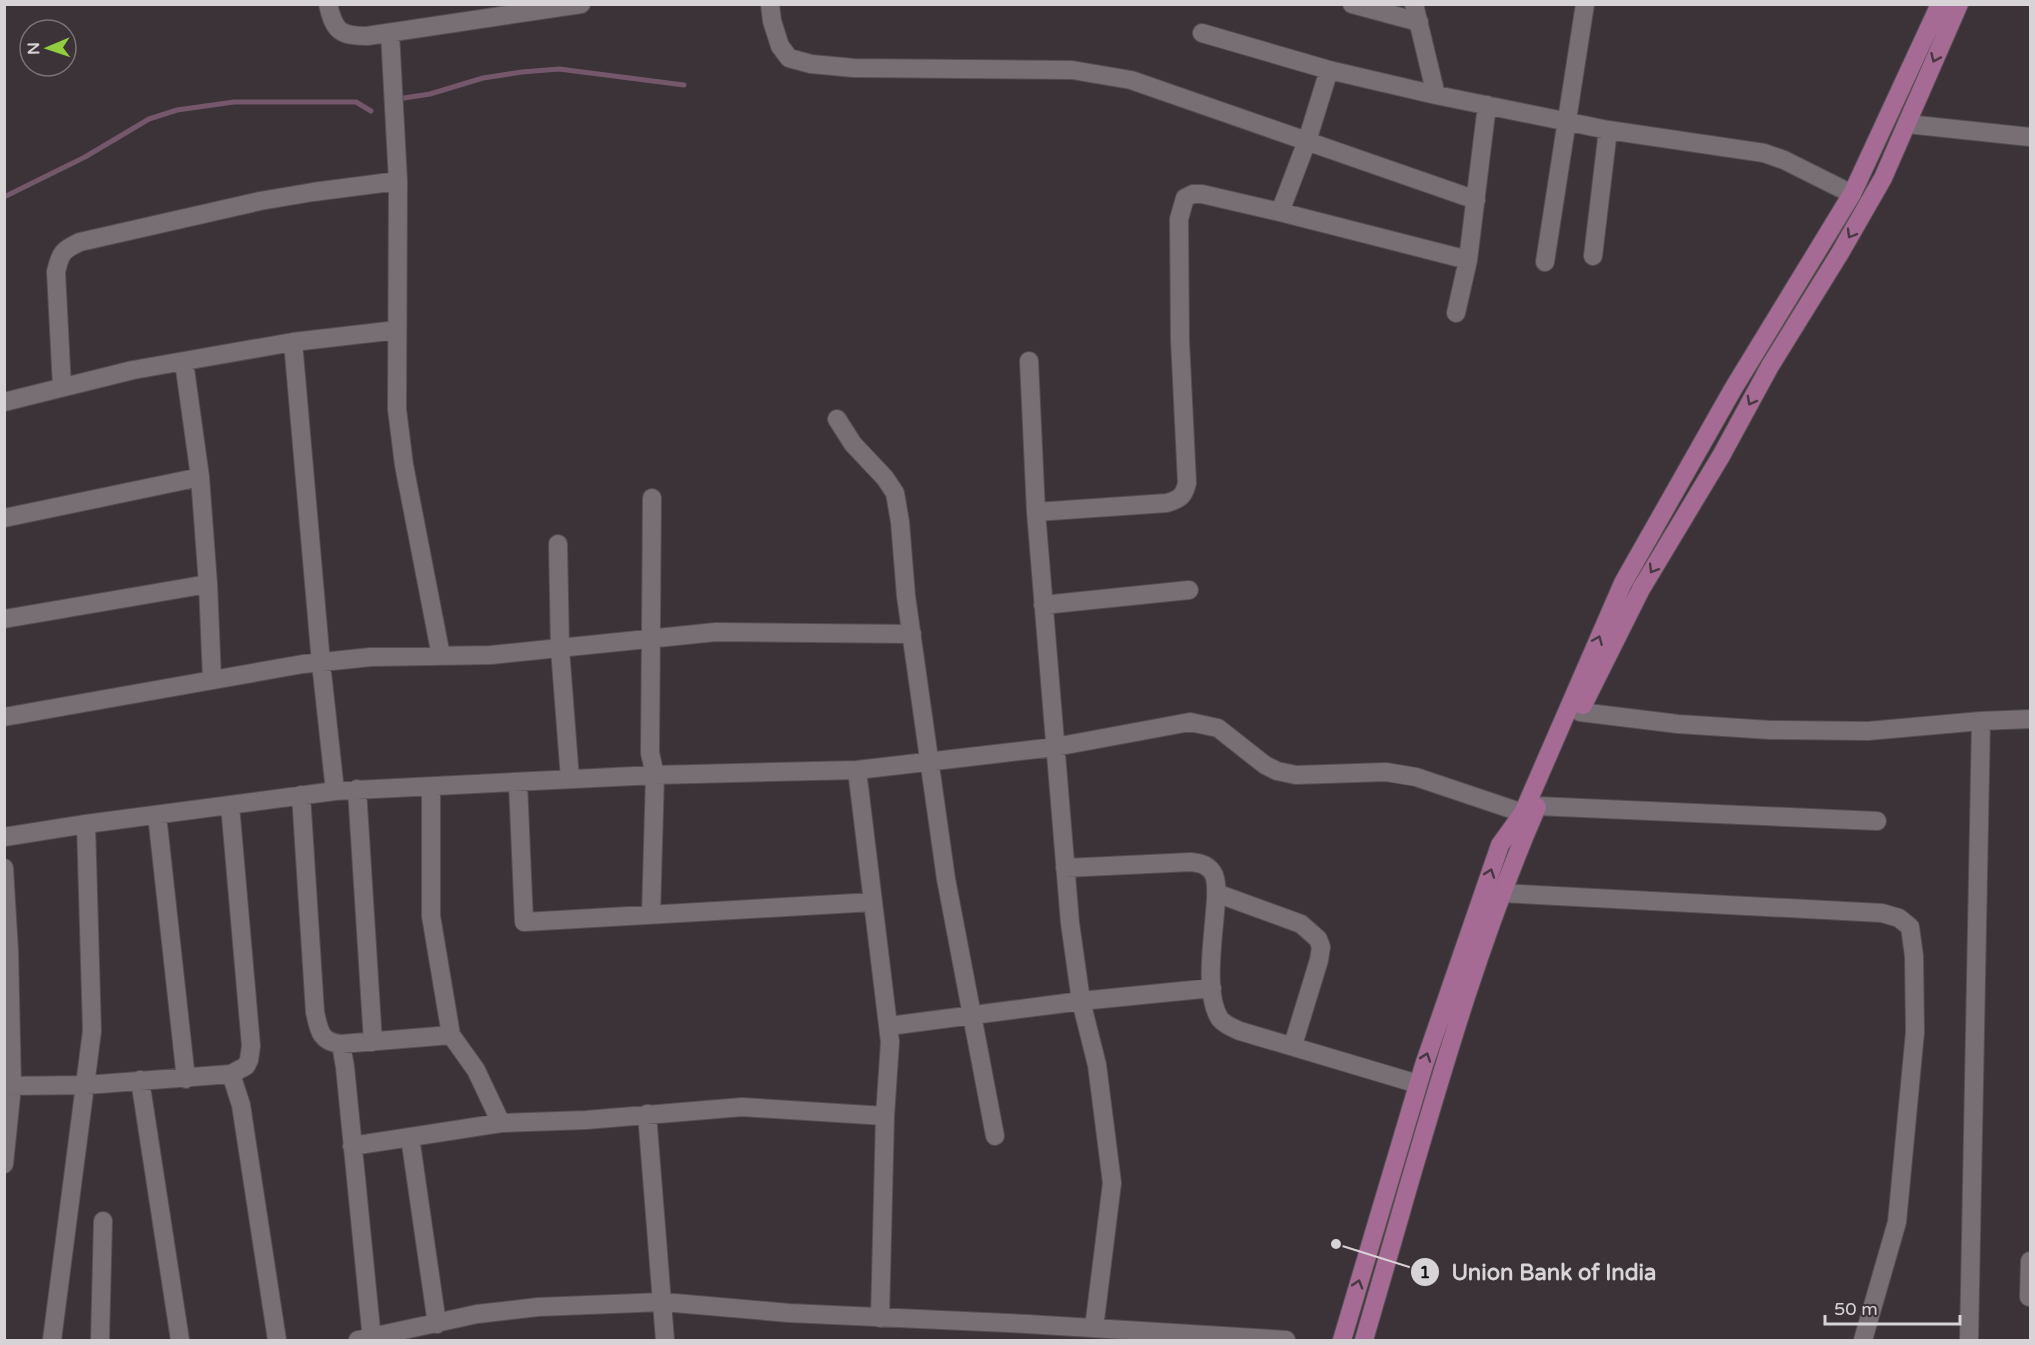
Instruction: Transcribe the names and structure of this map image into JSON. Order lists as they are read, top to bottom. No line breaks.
{"places":["Union Bank of India"],"scale_bar":"50 m","north":"left"}
